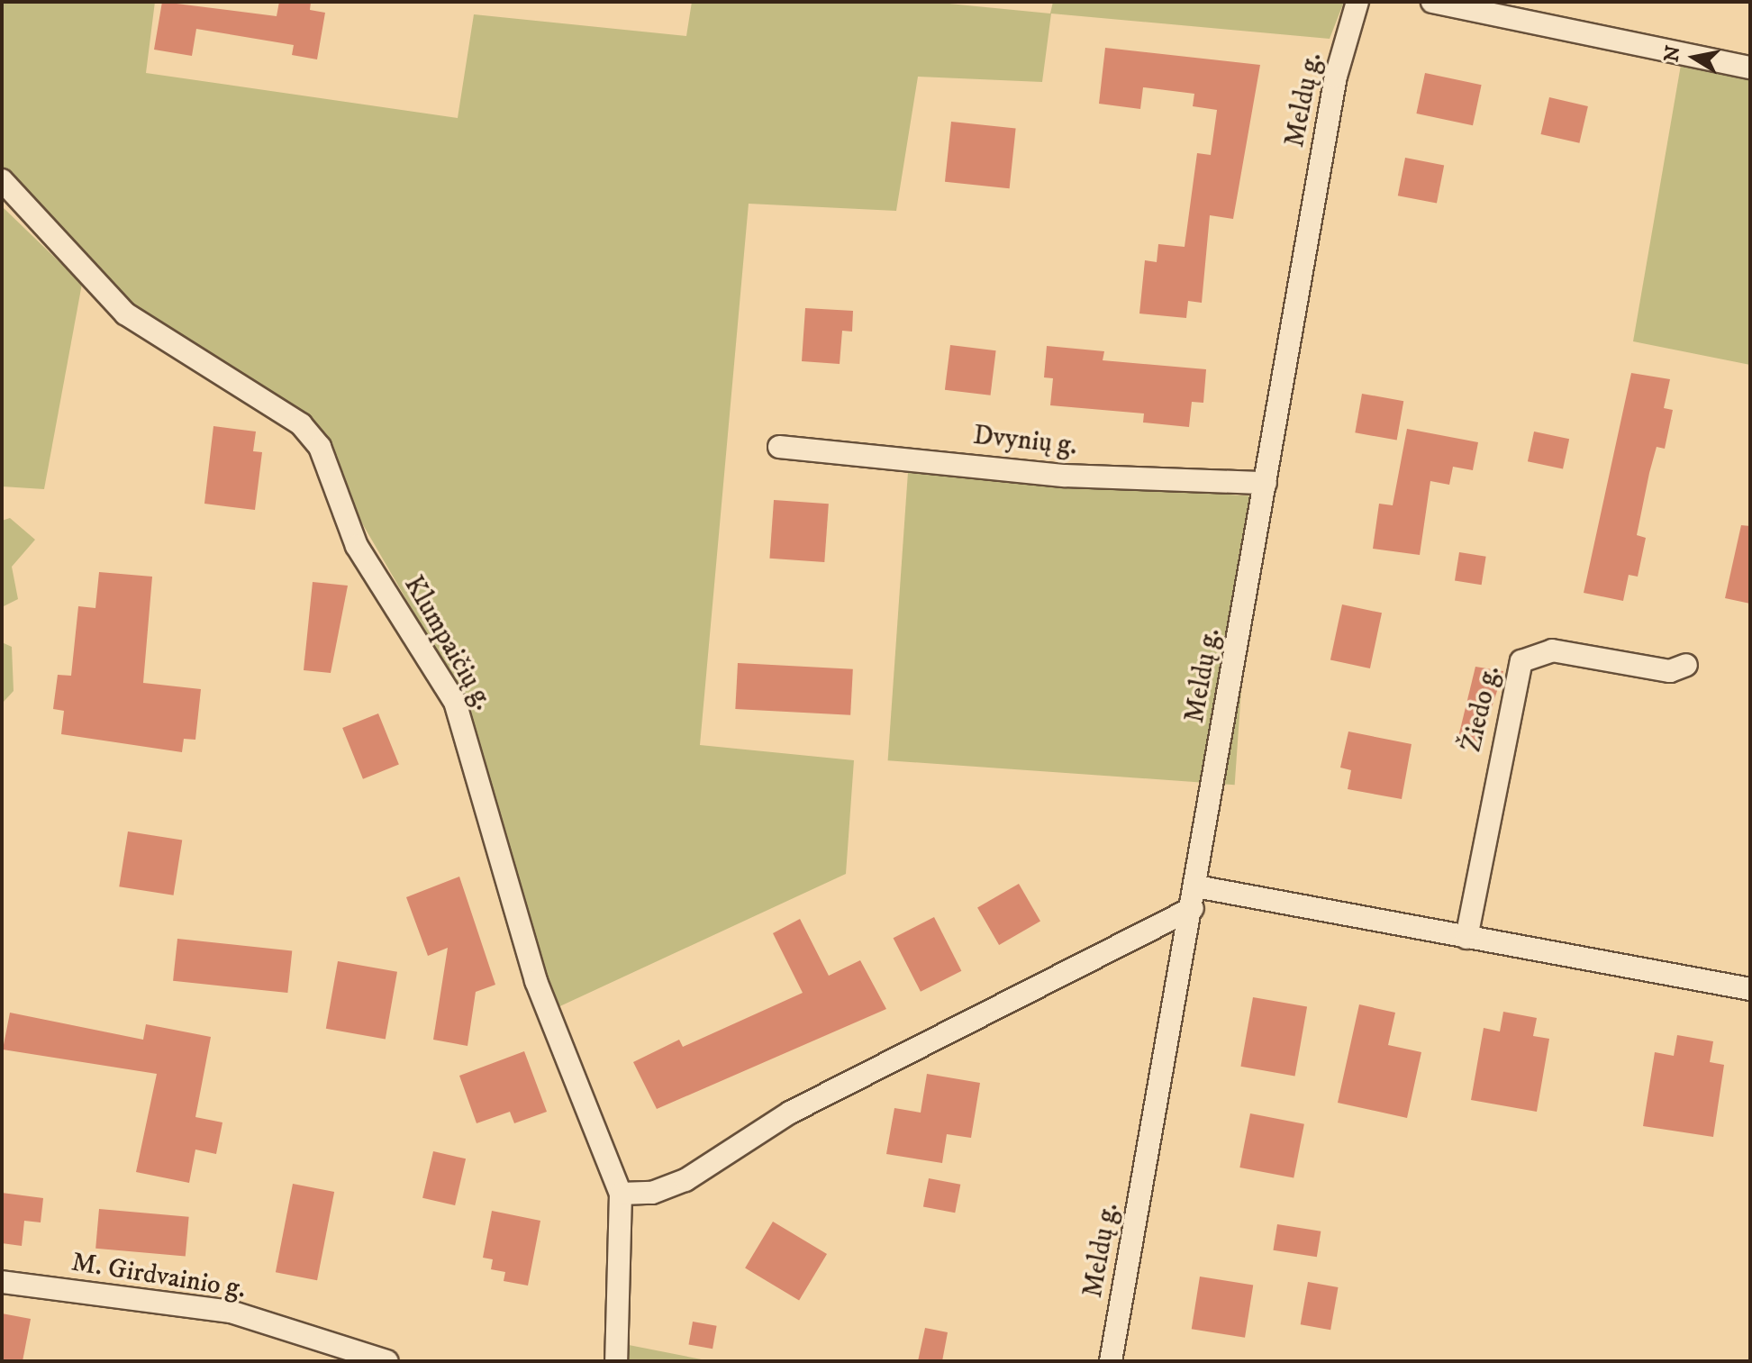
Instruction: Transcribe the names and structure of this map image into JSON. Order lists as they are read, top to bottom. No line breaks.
{"streets":{"street":["Meldų g.","Dvynių g.","Klumpaičių g.","Žiedo g.","M. Girdvainio g."]},"crossings":[["Meldų g.","Dvynių g."]],"north":"left"}
